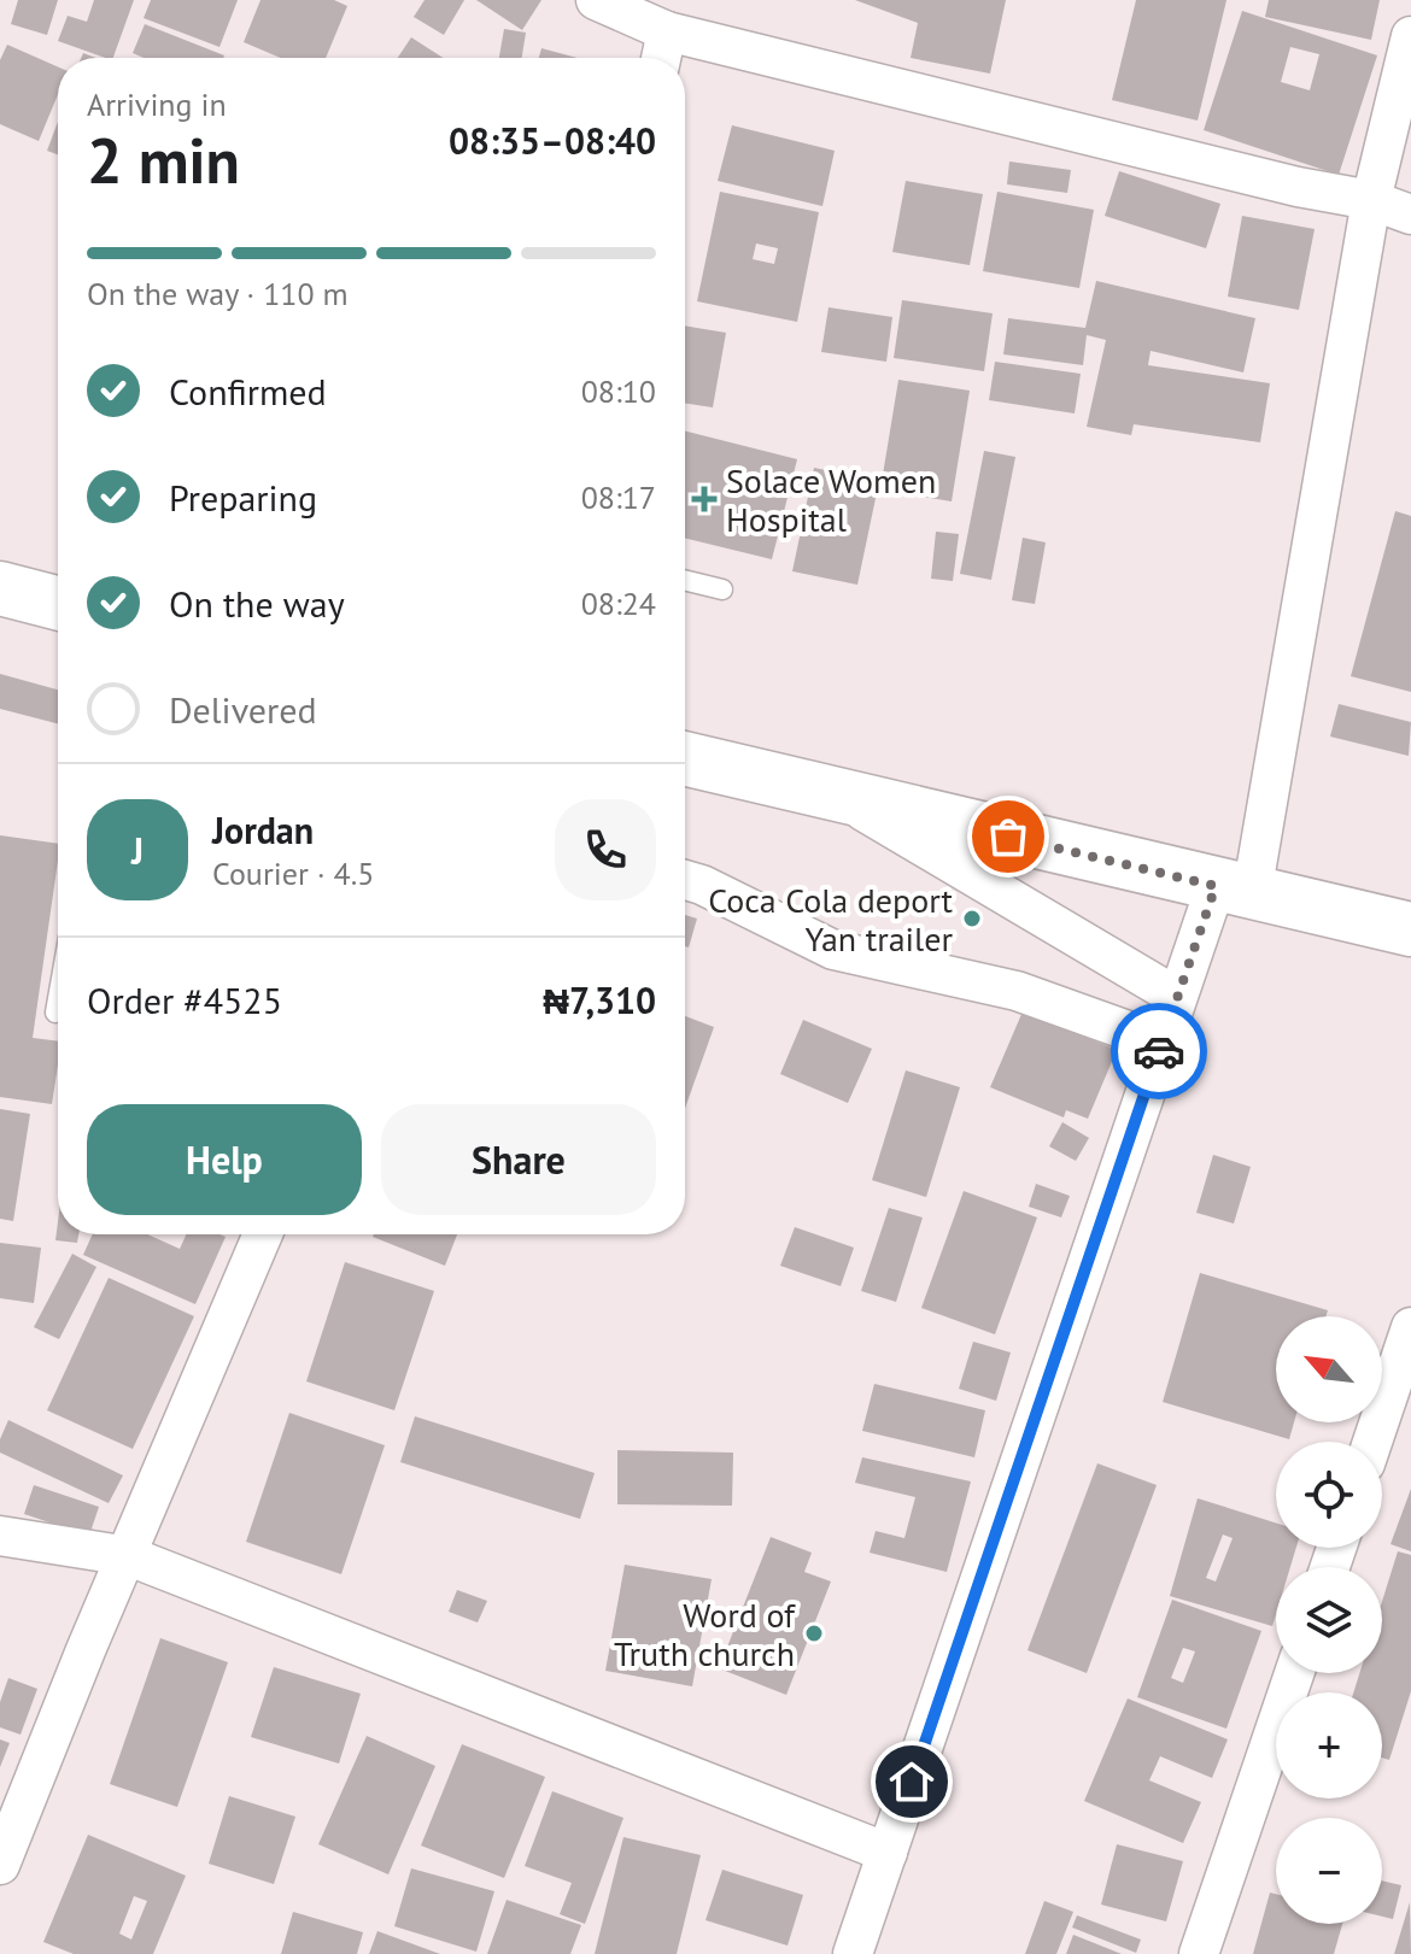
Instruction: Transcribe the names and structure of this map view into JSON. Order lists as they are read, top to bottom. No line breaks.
{"places":{"health":["Solace Women Hospital"],"other":["Coca Cola deport Yan trailer","Word of Truth church"]},"north":"top left","page":{"heading":["2 min","Arriving in","08:35–08:40"],"panel":["Jordan","Courier · 4.5","Order #4525","₦7,310"],"bar":"On the way · 110 m","list":[["Confirmed","08:10"],["Preparing","08:17"],["On the way","08:24"],"Delivered"],"round":"J","buttons":["Help","Share"],"map_buttons":["+","−"]}}
